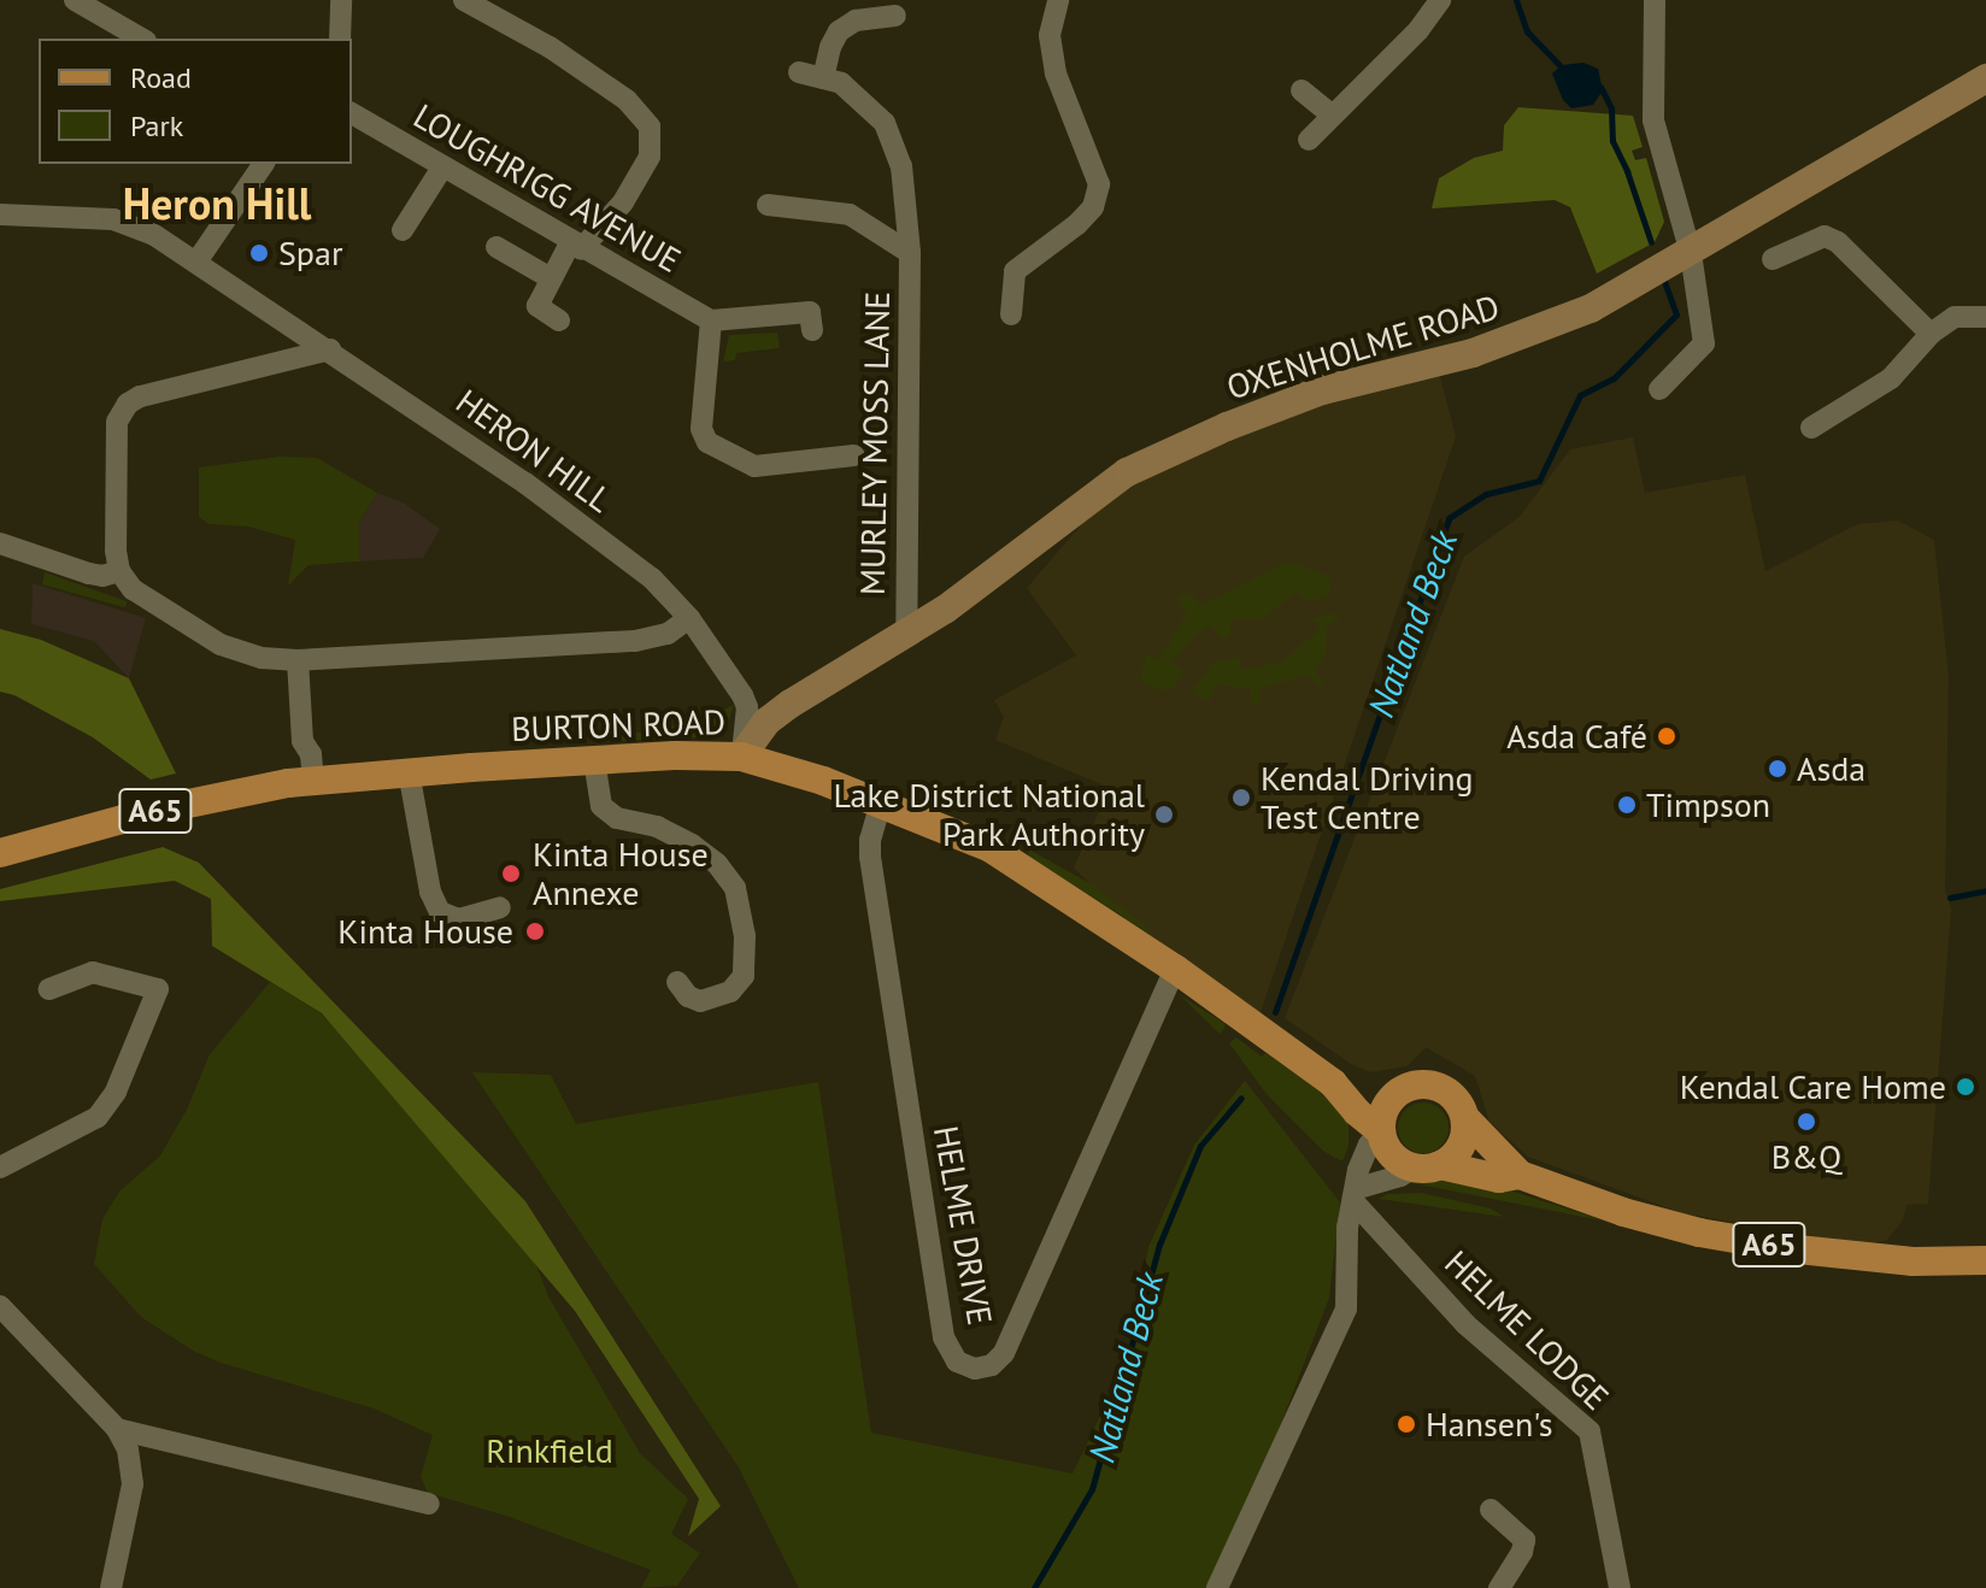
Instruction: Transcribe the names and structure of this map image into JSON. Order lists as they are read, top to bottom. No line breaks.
{"streets":{"main road":["OXENHOLME ROAD","BURTON ROAD","A65"],"street":["LOUGHRIGG AVENUE","MURLEY MOSS LANE","HERON HILL","HELME DRIVE","HELME LODGE"]},"crossings":[["OXENHOLME ROAD","MURLEY MOSS LANE"],["OXENHOLME ROAD","HERON HILL"],["OXENHOLME ROAD","BURTON ROAD"],["HERON HILL","BURTON ROAD"],["BURTON ROAD","A65"],["BURTON ROAD","HELME DRIVE"]],"districts":["Heron Hill"],"water":["Natland Beck"],"parks":["Rinkfield"],"places":["Spar","Asda Café","Asda","Kendal Driving Test Centre","Timpson","Lake District National Park Authority","Kinta House Annexe","Kinta House","Kendal Care Home","B&Q","Hansen's"],"legend":["Road","Park"]}
